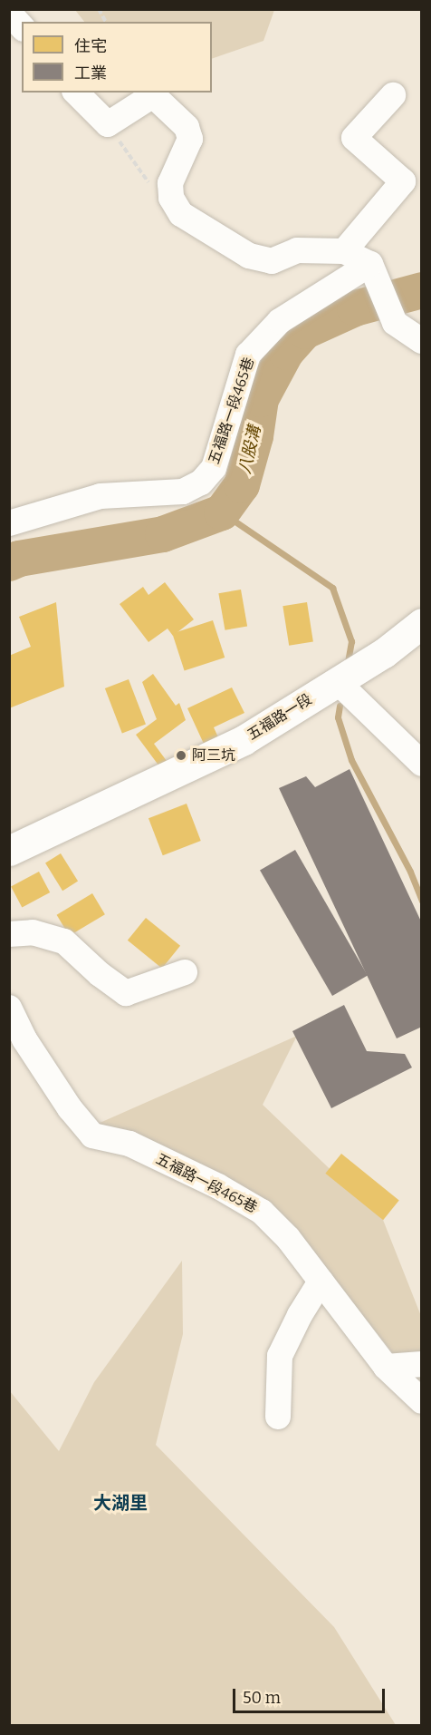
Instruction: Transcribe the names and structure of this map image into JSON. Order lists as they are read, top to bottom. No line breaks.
{"streets":{"main road":["五福路一段"],"lane":["五福路一段465巷"]},"districts":["大湖里"],"water":["八股溝"],"places":["阿三坑"],"legend":["住宅","工業"],"scale_bar":"50 m"}
